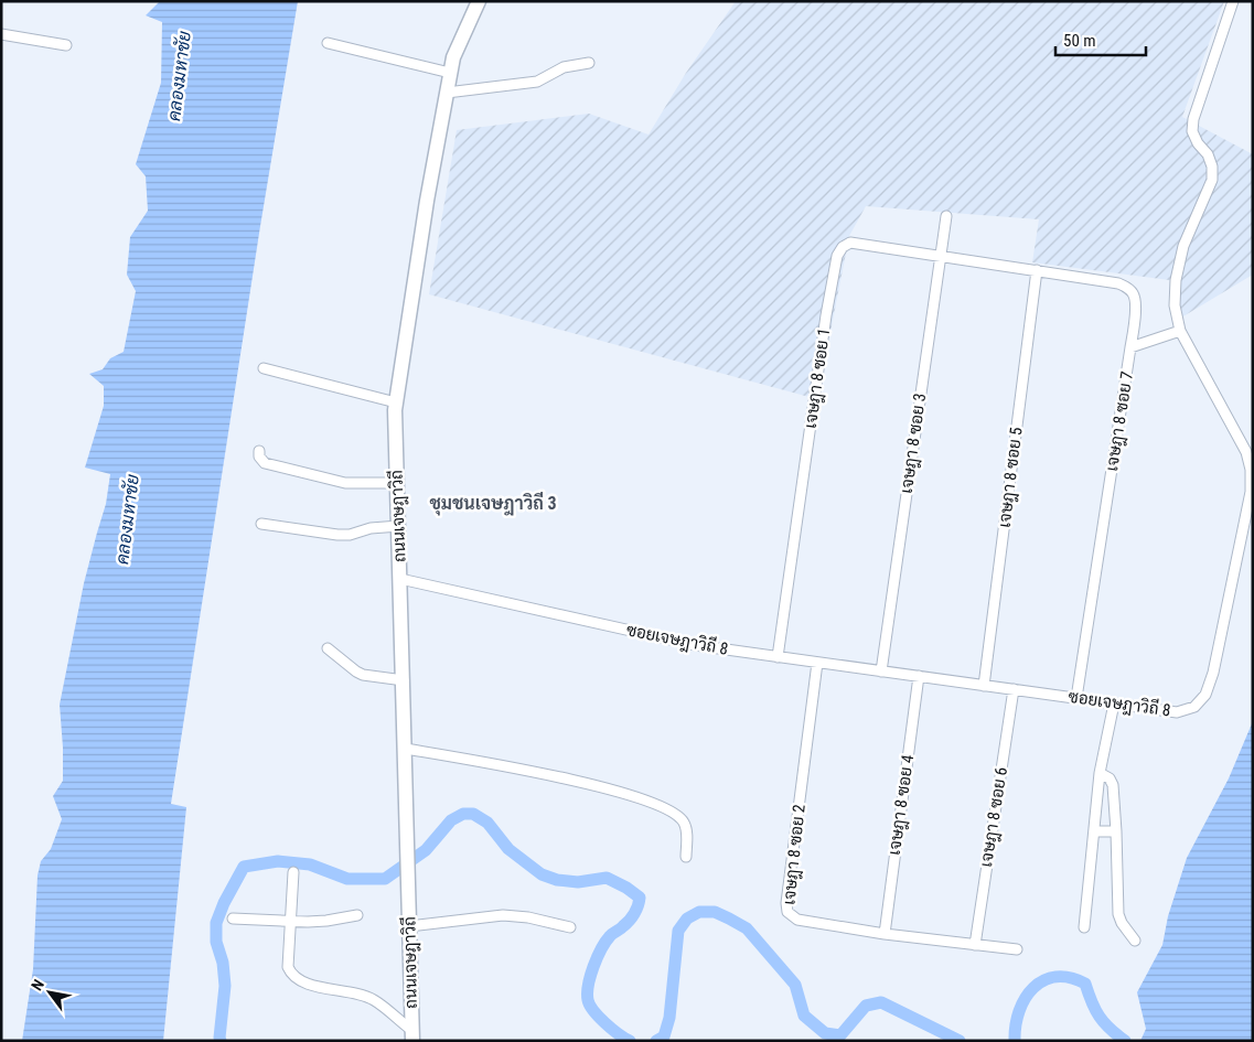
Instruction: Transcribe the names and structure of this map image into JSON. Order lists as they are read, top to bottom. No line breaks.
{"streets":{"street":["เจษฎา 8 ซอย 1","เจษฎา 8 ซอย 7","เจษฎา 8 ซอย 3","เจษฎา 8 ซอย 5","ถนนเจษฎาวิถี","ซอยเจษฎาวิถี 8","เจษฎา 8 ซอย 4","เจษฎา 8 ซอย 6","เจษฎา 8 ซอย 2"]},"crossings":[["เจษฎา 8 ซอย 1","เจษฎา 8 ซอย 7"],["เจษฎา 8 ซอย 1","เจษฎา 8 ซอย 3"],["เจษฎา 8 ซอย 1","ซอยเจษฎาวิถี 8"],["เจษฎา 8 ซอย 7","เจษฎา 8 ซอย 5"],["เจษฎา 8 ซอย 7","ซอยเจษฎาวิถี 8"],["เจษฎา 8 ซอย 3","ซอยเจษฎาวิถี 8"],["เจษฎา 8 ซอย 5","ซอยเจษฎาวิถี 8"],["ถนนเจษฎาวิถี","ซอยเจษฎาวิถี 8"],["ซอยเจษฎาวิถี 8","เจษฎา 8 ซอย 4"],["ซอยเจษฎาวิถี 8","เจษฎา 8 ซอย 6"],["ซอยเจษฎาวิถี 8","เจษฎา 8 ซอย 2"],["เจษฎา 8 ซอย 4","เจษฎา 8 ซอย 2"],["เจษฎา 8 ซอย 6","เจษฎา 8 ซอย 2"]],"districts":["ชุมชนเจษฎาวิถี 3"],"water":["คลองมหาชัย"],"scale_bar":"50 m","north":"top left"}
